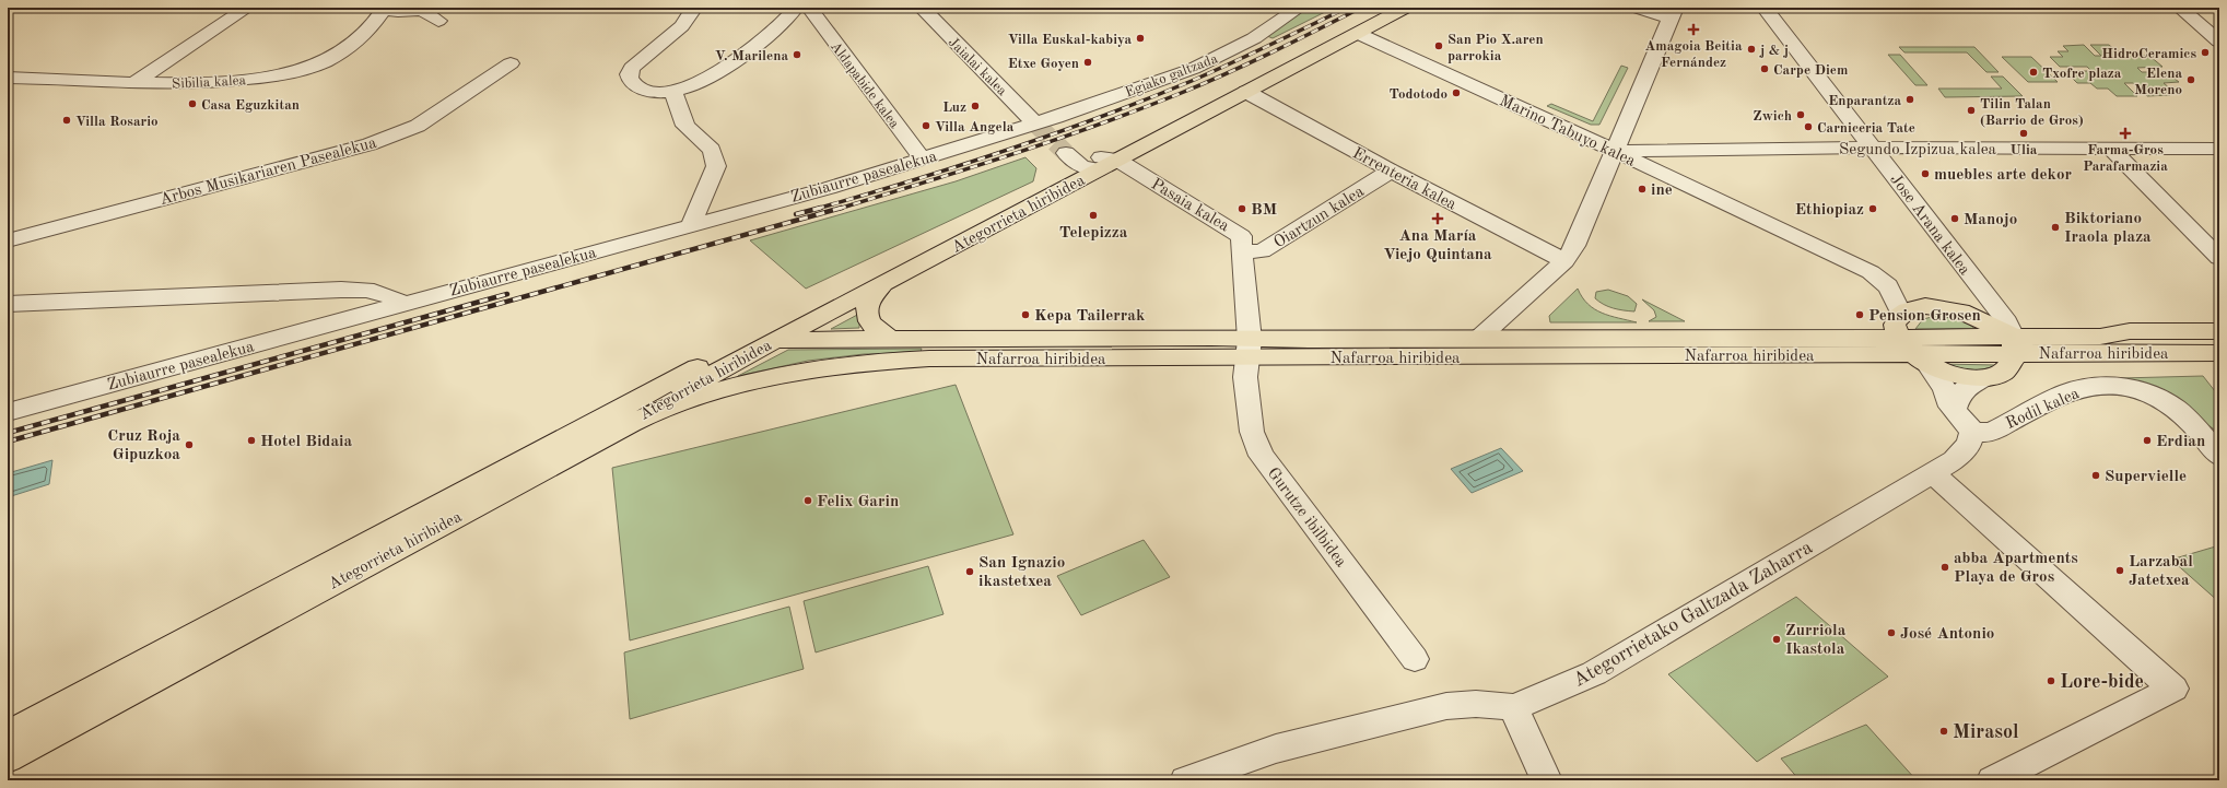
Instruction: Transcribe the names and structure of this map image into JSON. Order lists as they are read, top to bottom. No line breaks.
{"streets":{"main road":["Ategorrieta hiribidea","Nafarroa hiribidea"],"street":["Jaialai kalea","Egiako galtzada","Sibilia kalea","Aldapabide kalea","Marino Tabuyo kalea","Segundo Izpizua kalea","Arbos Musikariaren Pasealekua","Zubiaurre pasealekua","Errenteria kalea","Pasaia kalea","Oiartzun kalea","Jose Arana kalea","Rodil kalea","Gurutze ibilbidea","Ategorrietako Galtzada Zaharra"]},"crossings":[["Jaialai kalea","Egiako galtzada"],["Jaialai kalea","Zubiaurre pasealekua"],["Egiako galtzada","Zubiaurre pasealekua"],["Aldapabide kalea","Zubiaurre pasealekua"],["Marino Tabuyo kalea","Segundo Izpizua kalea"],["Marino Tabuyo kalea","Ategorrieta hiribidea"],["Segundo Izpizua kalea","Jose Arana kalea"],["Errenteria kalea","Ategorrieta hiribidea"],["Errenteria kalea","Oiartzun kalea"],["Pasaia kalea","Ategorrieta hiribidea"],["Pasaia kalea","Oiartzun kalea"],["Pasaia kalea","Nafarroa hiribidea"],["Pasaia kalea","Gurutze ibilbidea"],["Ategorrieta hiribidea","Nafarroa hiribidea"],["Jose Arana kalea","Nafarroa hiribidea"],["Nafarroa hiribidea","Gurutze ibilbidea"],["Rodil kalea","Ategorrietako Galtzada Zaharra"]],"places":{"health":["Amagoia Beitia Fernández","Farma-Gros Parafarmazia","Ana María Viejo Quintana"],"other":["Villa Euskal-kabiya","San Pio X.aren parrokia","j & j","HidroCeramics","V. Marilena","Etxe Goyen","Carpe Diem","Txofre plaza","Elena Moreno","Todotodo","Enparantza","Casa Eguzkitan","Luz","Tilin Talan (Barrio de Gros)","Zwich","Villa Rosario","Villa Angela","Carniceria Tate","Ulia","muebles arte dekor","ine","BM","Ethiopiaz","Telepizza","Manojo","Biktoriano Iraola plaza","Kepa Tailerrak","Pension Grosen","Hotel Bidaia","Erdian","Cruz Roja Gipuzkoa","Supervielle","Felix Garin","abba Apartments Playa de Gros","Larzabal Jatetxea","San Ignazio ikastetxea","José Antonio","Zurriola Ikastola","Lore-bide","Mirasol"]}}
